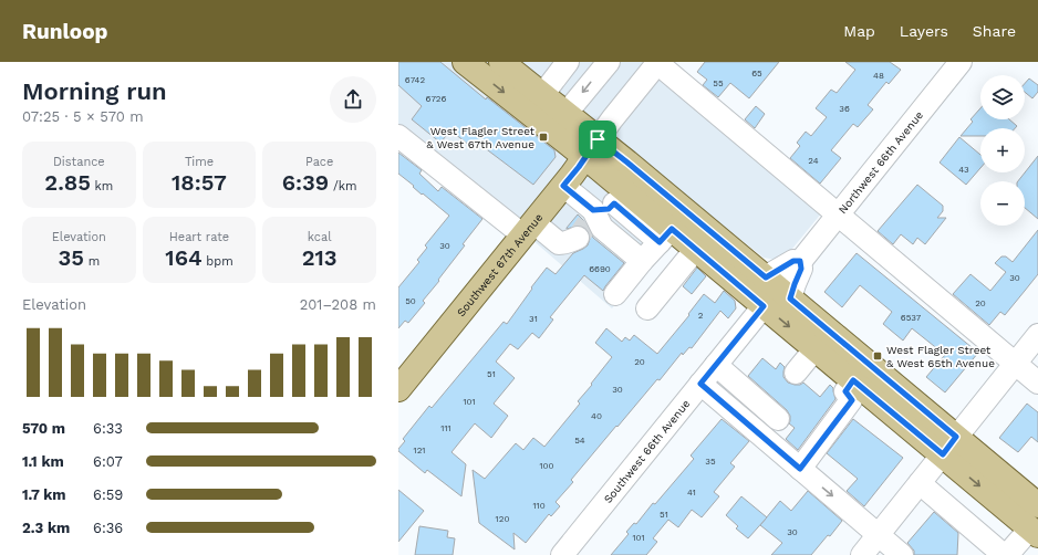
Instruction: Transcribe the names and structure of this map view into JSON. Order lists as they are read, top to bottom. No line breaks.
{"streets":{"main road":["Southwest 67th Avenue"],"street":["Northwest 66th Avenue","Southwest 66th Avenue"]},"places":{"transit":["West Flagler Street & West 67th Avenue","West Flagler Street & West 65th Avenue"]},"house_numbers":["65","48","6742","55","6726","36","24","43","30","6690","30","50","20","2","6537","31","20","51","30","101","40","111","54","121","35","100","41","110","51","120","30","101"],"page":{"header":"Runloop","nav":["Map","Layers","Share"],"heading":["Morning run","07:25 · 5 × 570 m"],"map_buttons":["+","−"],"stats":[["Distance","2.85 km"],["Time","18:57"],["Pace","6:39 /km"],["Elevation","35 m"],["Heart rate","164 bpm"],["kcal","213"]],"chart":["Elevation","201–208 m"],"list":[{"name":"570 m","note":"6:33"},{"name":"1.1 km","note":"6:07"},{"name":"1.7 km","note":"6:59"},{"name":"2.3 km","note":"6:36"}]}}
